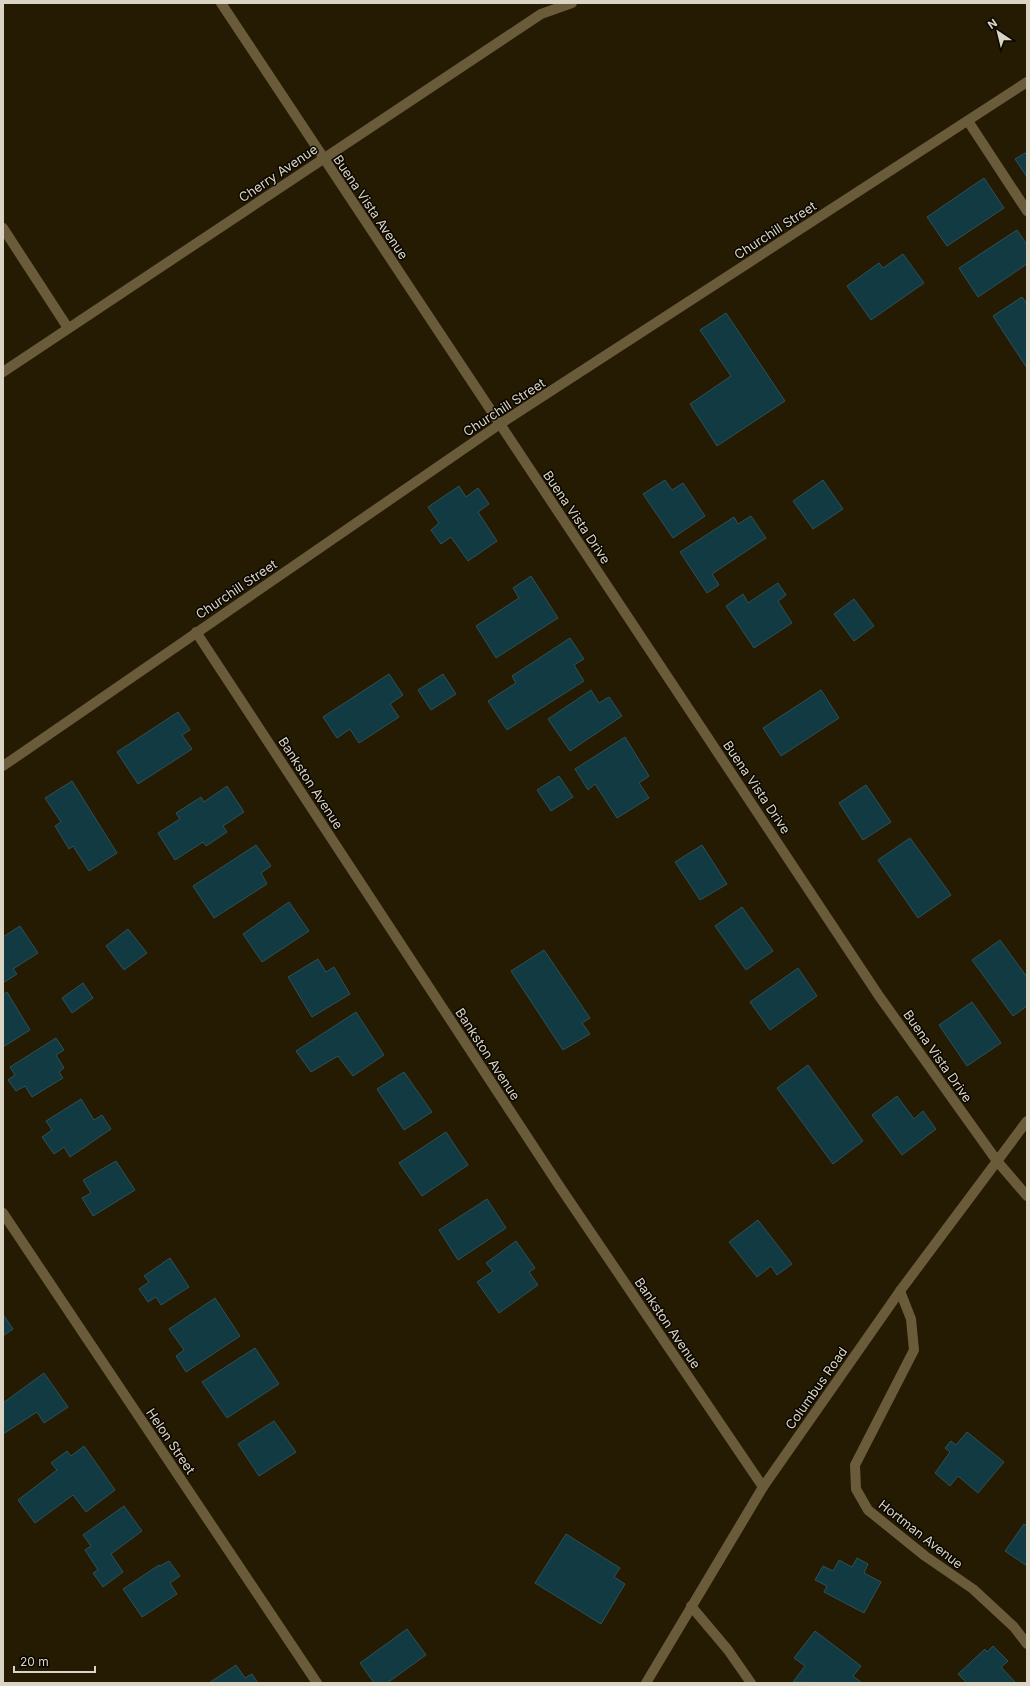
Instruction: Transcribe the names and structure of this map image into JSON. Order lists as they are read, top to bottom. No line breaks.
{"streets":{"street":["Cherry Avenue","Buena Vista Avenue","Churchill Street","Buena Vista Drive","Bankston Avenue","Columbus Road","Helon Street","Hortman Avenue"]},"crossings":[["Cherry Avenue","Buena Vista Avenue"],["Buena Vista Avenue","Churchill Street"],["Buena Vista Avenue","Buena Vista Drive"],["Churchill Street","Buena Vista Drive"],["Churchill Street","Bankston Avenue"],["Buena Vista Drive","Columbus Road"],["Bankston Avenue","Columbus Road"],["Columbus Road","Hortman Avenue"]],"scale_bar":"20 m","north":"top left"}
